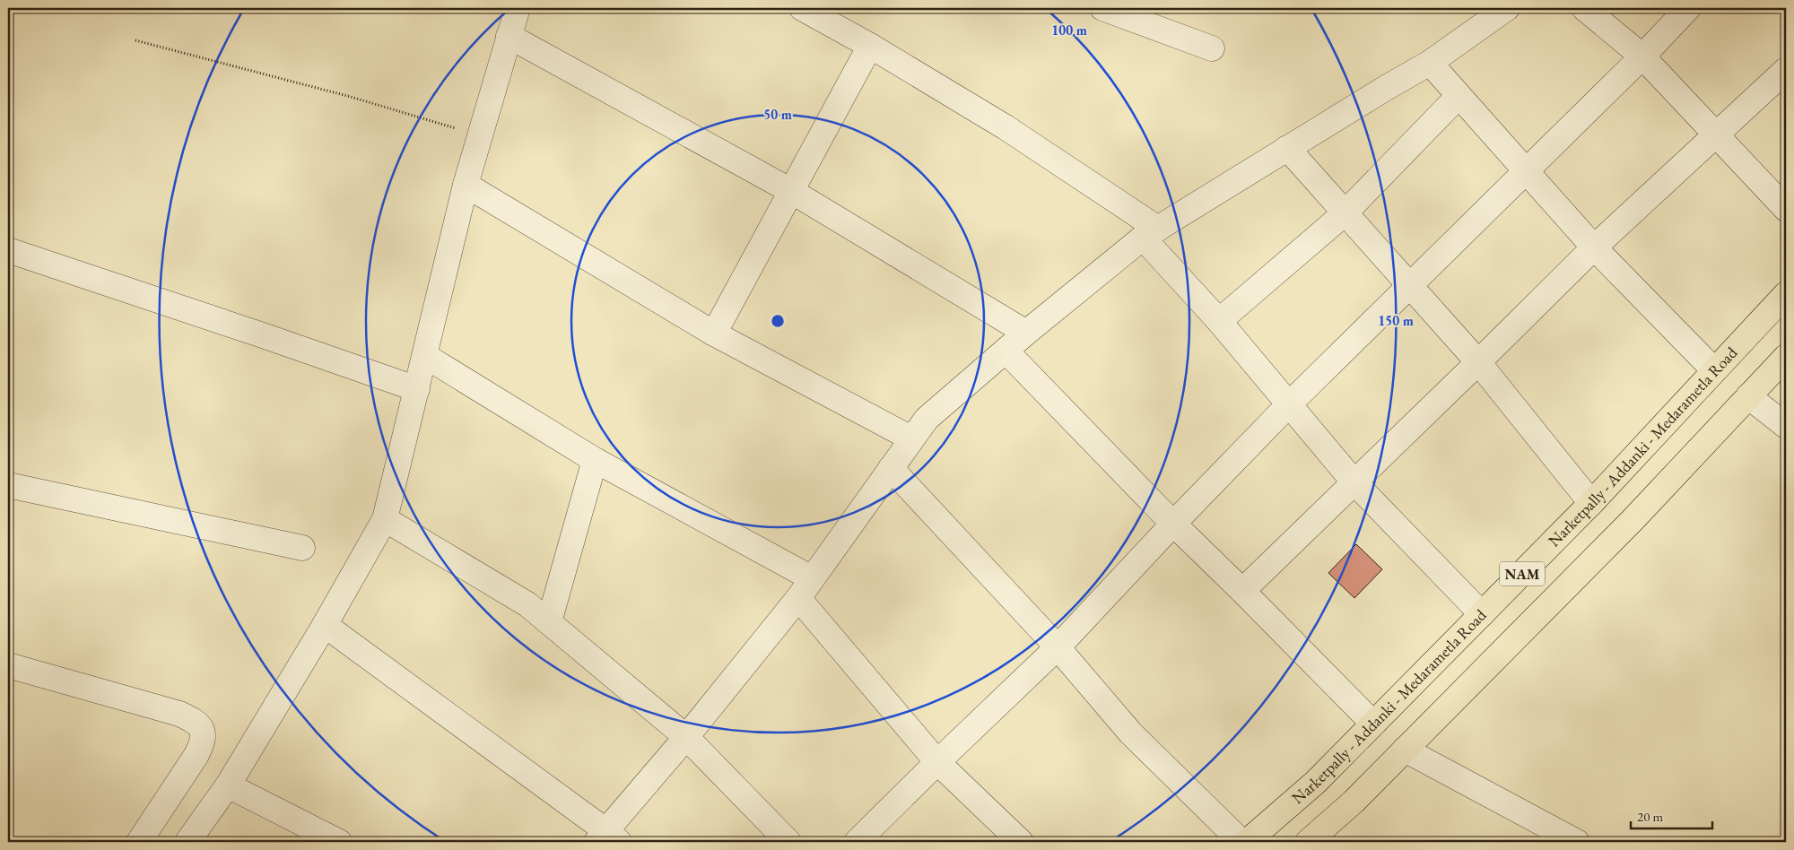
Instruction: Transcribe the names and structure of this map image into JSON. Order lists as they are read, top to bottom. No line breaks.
{"streets":{"highway":["Narketpally - Addanki - Medarametla Road","NAM"]},"scale_bar":"20 m","rings":["100 m","50 m","150 m"]}
